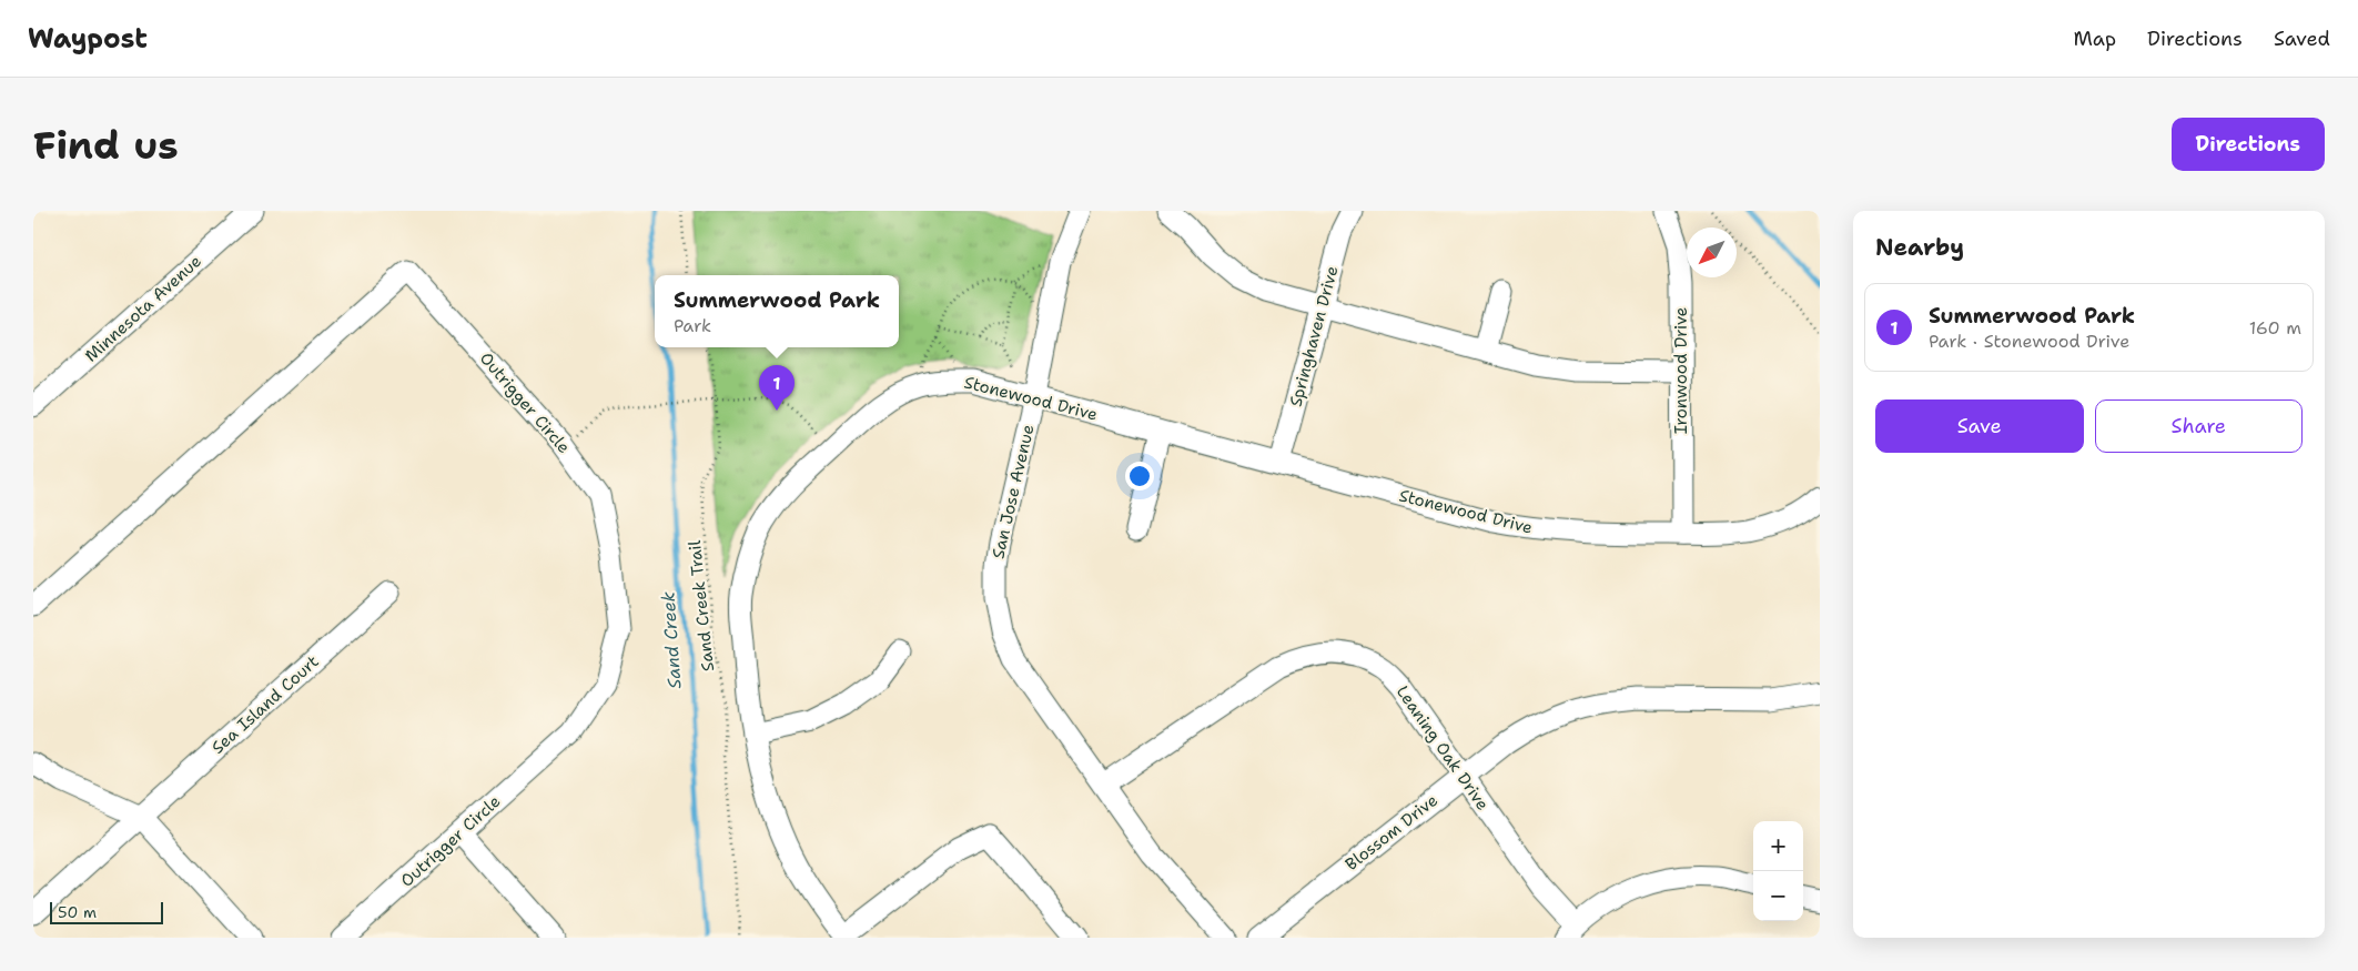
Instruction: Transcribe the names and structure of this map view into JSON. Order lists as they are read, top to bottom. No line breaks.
{"streets":{"street":["Minnesota Avenue","Springhaven Drive","Ironwood Drive","Stonewood Drive","Outrigger Circle","San Jose Avenue","Sea Island Court","Leaning Oak Drive","Blossom Drive"],"path":["Sand Creek Trail"]},"crossings":[["Springhaven Drive","Stonewood Drive"],["Ironwood Drive","Stonewood Drive"],["Stonewood Drive","San Jose Avenue"],["San Jose Avenue","Leaning Oak Drive"],["Leaning Oak Drive","Blossom Drive"]],"water":["Sand Creek"],"scale_bar":"50 m","north":"bottom left","page":{"header":"Waypost","nav":["Map","Directions","Saved"],"buttons":["Directions",["Save","Share"]],"title":"Find us","heading":"Nearby","popup":["Summerwood Park","Park"],"list":[{"mark":"1","name":"Summerwood Park","note":"Park · Stonewood Drive","value":"160 m"}],"pins":"1","map_buttons":["+","−"],"scale":"50 m"}}
